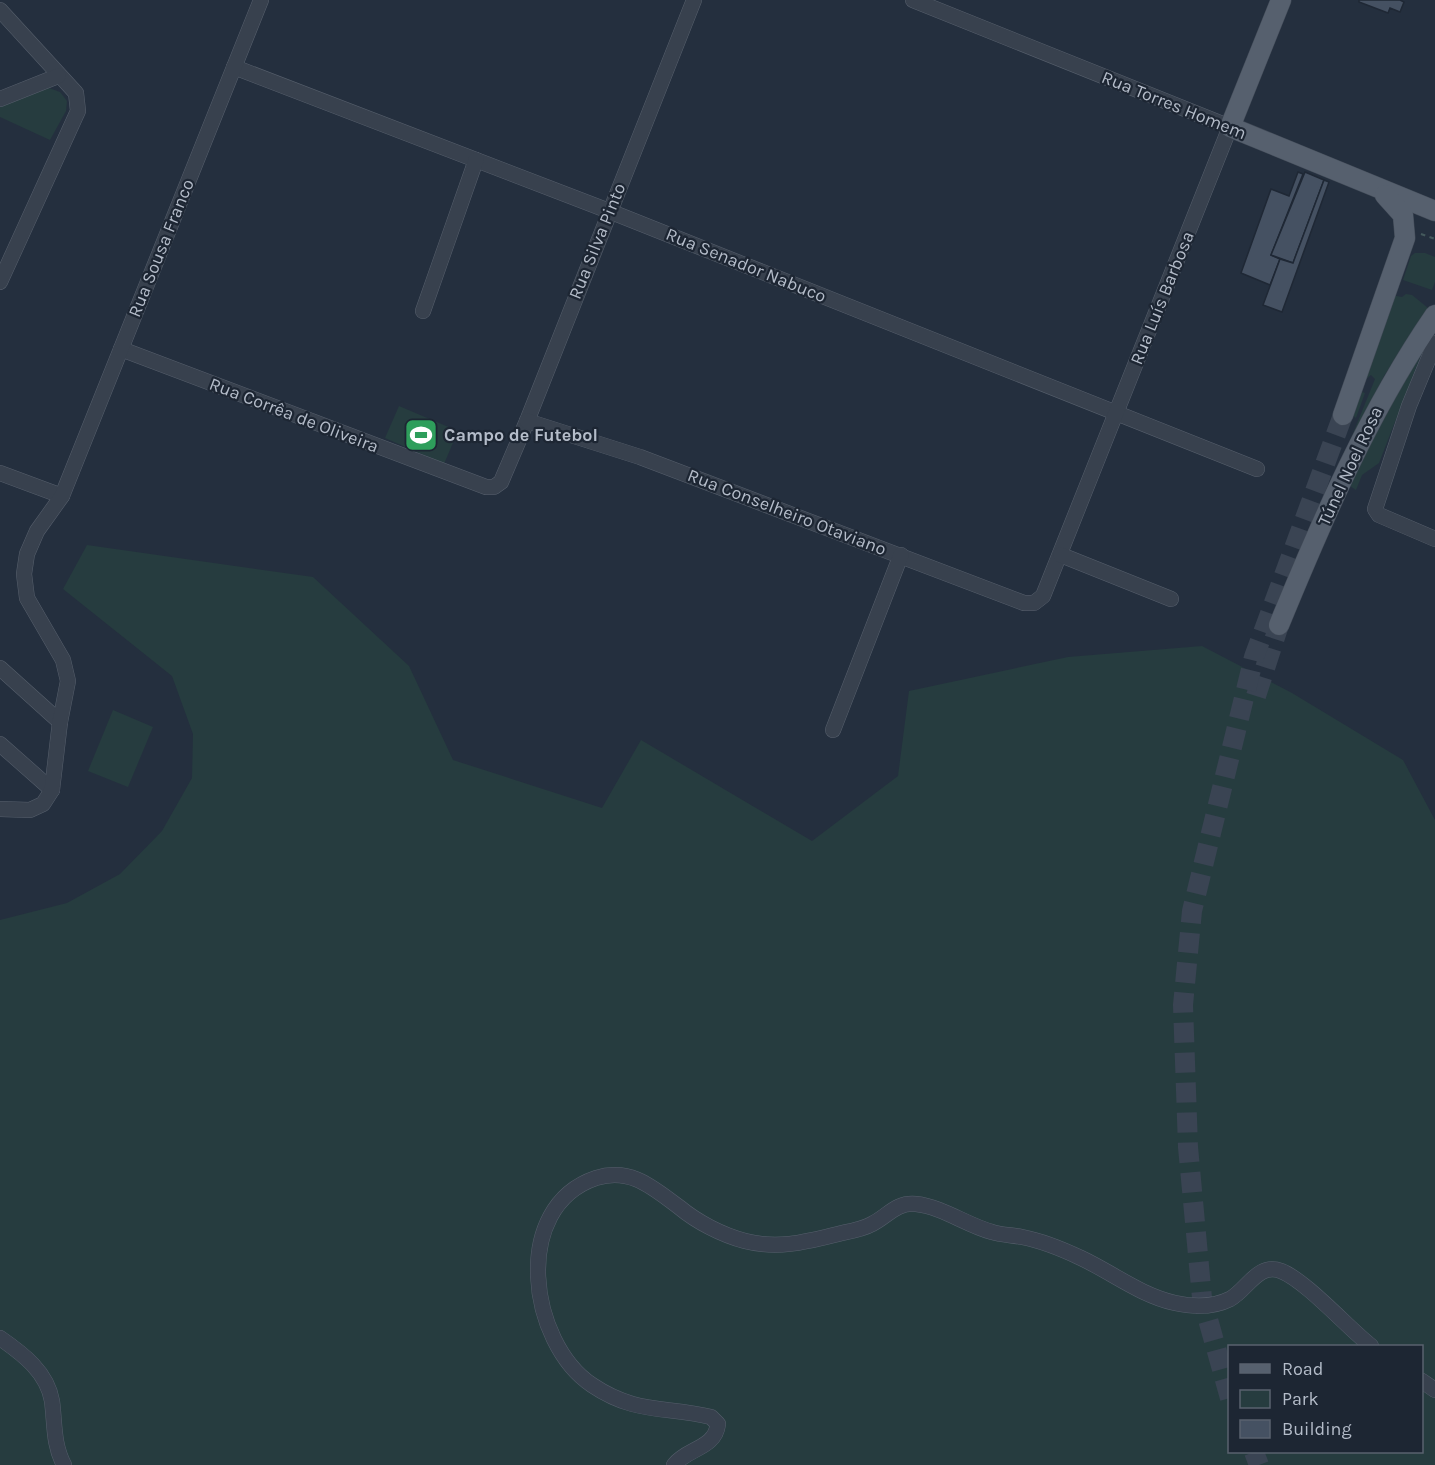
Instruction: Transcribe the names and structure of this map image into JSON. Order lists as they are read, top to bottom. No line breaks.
{"streets":{"main road":["Rua Torres Homem","Rua Luís Barbosa","Túnel Noel Rosa"],"street":["Rua Silva Pinto","Rua Sousa Franco","Rua Senador Nabuco","Rua Corrêa de Oliveira","Rua Conselheiro Otaviano"]},"crossings":[["Rua Torres Homem","Rua Luís Barbosa"],["Rua Torres Homem","Túnel Noel Rosa"],["Rua Silva Pinto","Rua Senador Nabuco"],["Rua Silva Pinto","Rua Corrêa de Oliveira"],["Rua Silva Pinto","Rua Conselheiro Otaviano"],["Rua Sousa Franco","Rua Senador Nabuco"],["Rua Sousa Franco","Rua Corrêa de Oliveira"],["Rua Senador Nabuco","Rua Luís Barbosa"],["Rua Luís Barbosa","Rua Conselheiro Otaviano"]],"places":{"sports":["Campo de Futebol"]},"legend":["Road","Park","Building"]}
